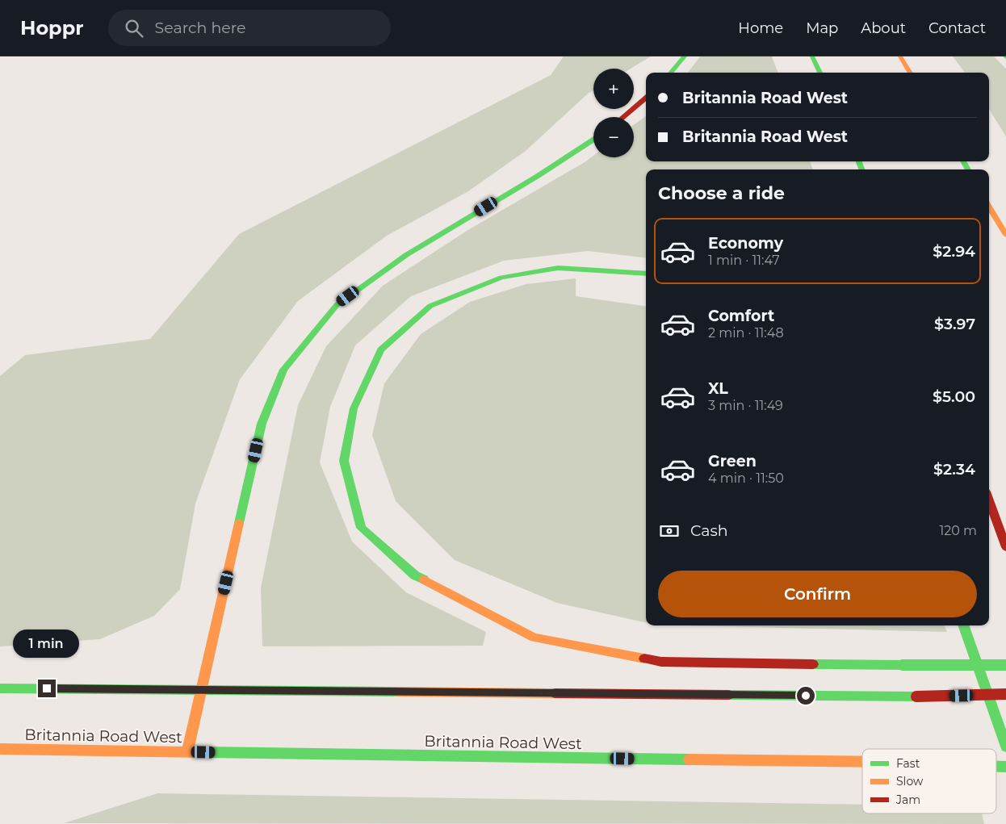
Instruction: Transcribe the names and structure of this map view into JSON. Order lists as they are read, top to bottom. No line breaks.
{"streets":{"main road":["Britannia Road West"]},"legend":["Fast","Slow","Jam"],"page":{"header":"Hoppr","search":"Search here","nav":["Home","Map","About","Contact"],"map_buttons":["+","−"],"banner":["Britannia Road West","Britannia Road West"],"heading":"Choose a ride","list":[{"name":"Economy","note":"1 min · 11:47","value":"$2.94"},{"name":"Comfort","note":"2 min · 11:48","value":"$3.97"},{"name":"XL","note":"3 min · 11:49","value":"$5.00"},{"name":"Green","note":"4 min · 11:50","value":"$2.34"}],"pay":["Cash","120 m"],"buttons":"Confirm","bubble":"1 min"}}
